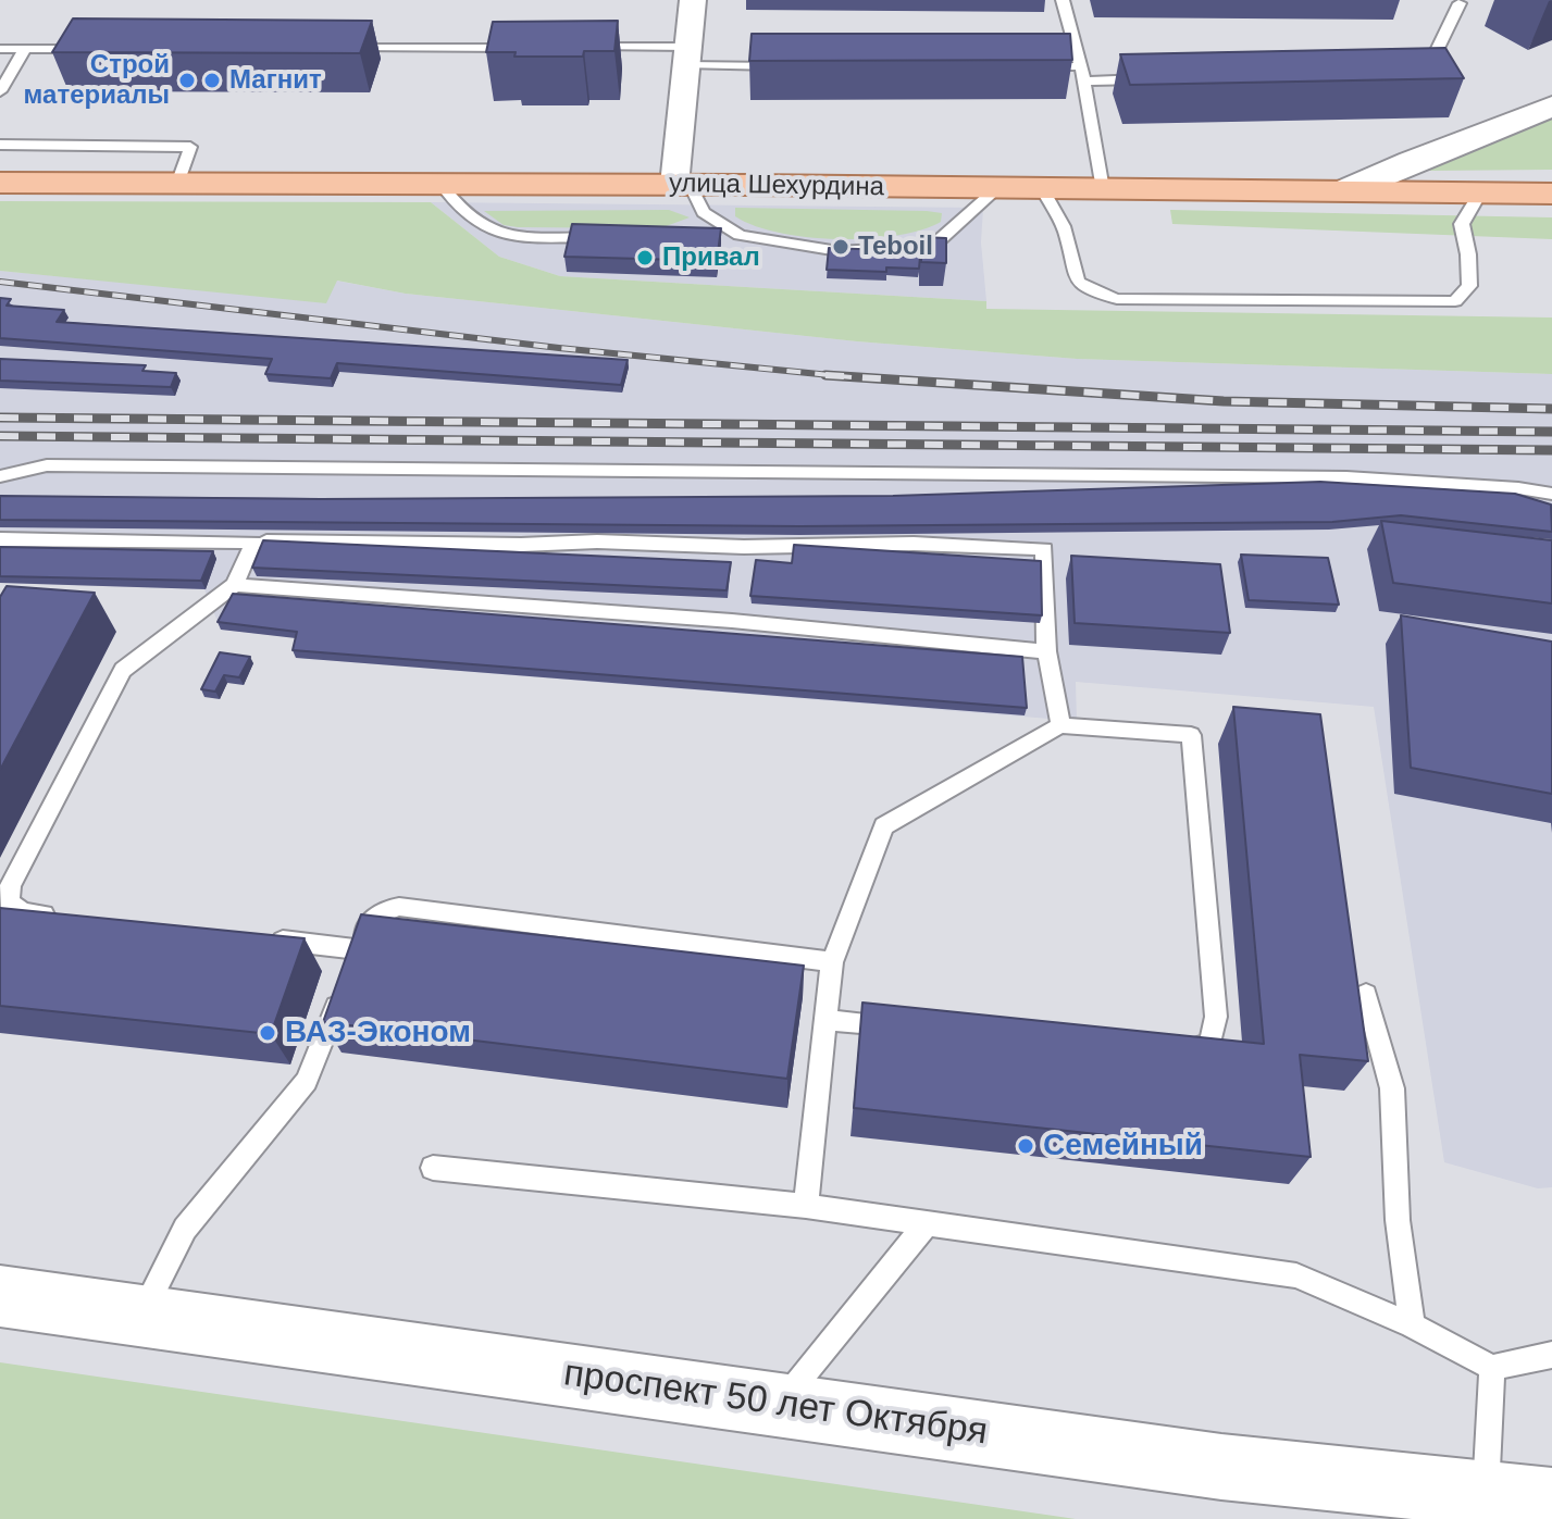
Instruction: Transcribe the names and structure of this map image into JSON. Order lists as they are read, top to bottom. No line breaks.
{"streets":{"main road":["улица Шехурдина","проспект 50 лет Октября"]},"places":["Строй материалы","Магнит","Teboil","Привал","ВАЗ-Эконом","Семейный"]}
